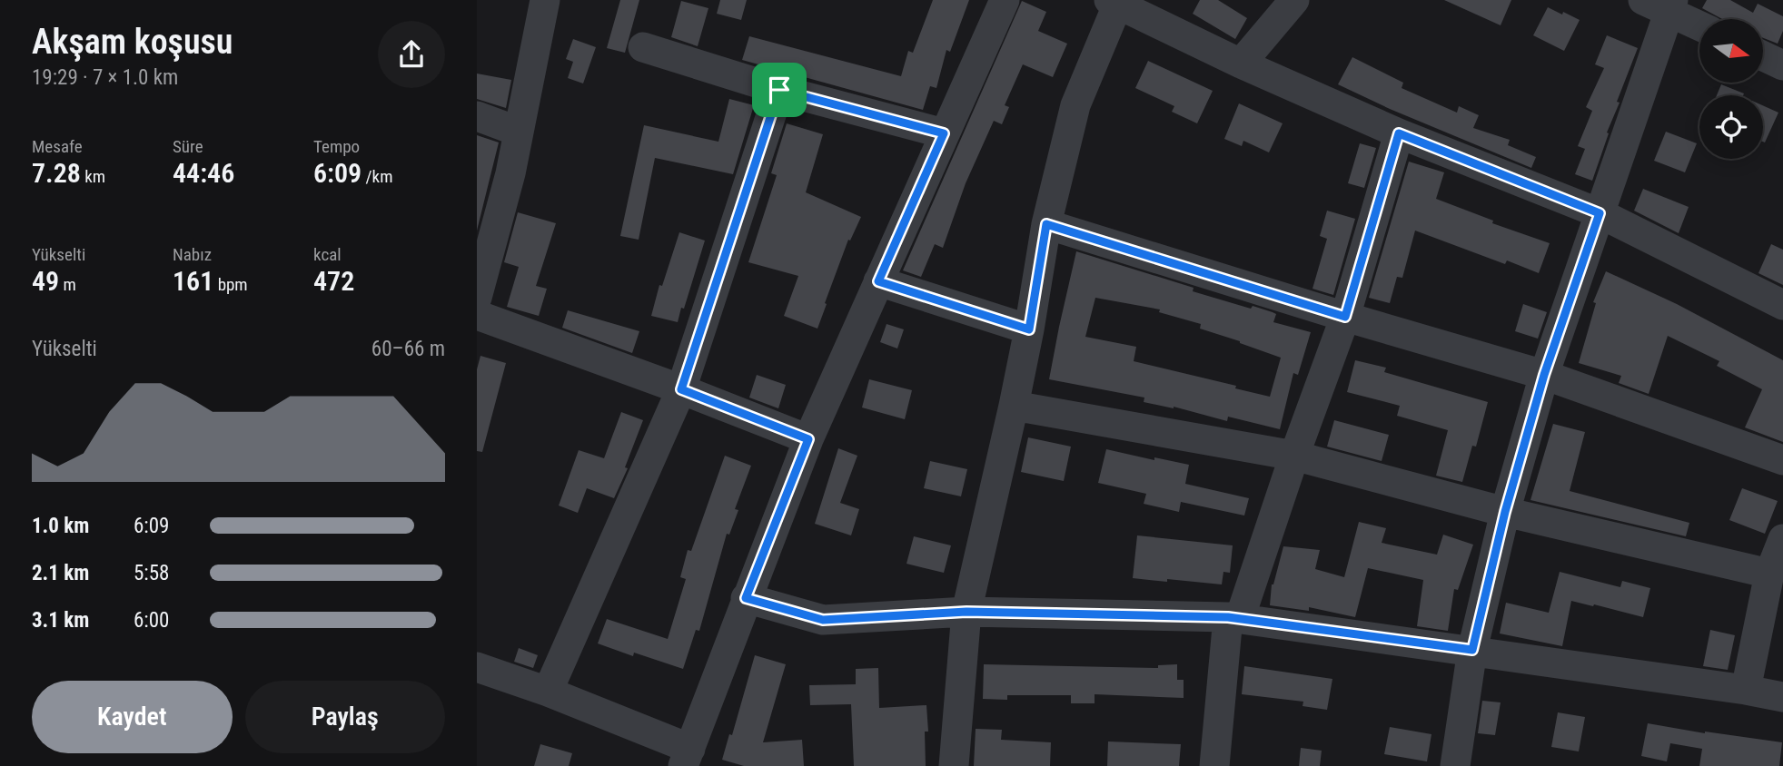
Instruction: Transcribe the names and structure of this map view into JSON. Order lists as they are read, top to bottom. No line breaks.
{"north":"right","page":{"heading":["Akşam koşusu","19:29 · 7 × 1.0 km"],"stats":[["Mesafe","7.28 km"],["Süre","44:46"],["Tempo","6:09 /km"],["Yükselti","49 m"],["Nabız","161 bpm"],["kcal","472"]],"chart":["Yükselti","60–66 m"],"list":[{"name":"1.0 km","note":"6:09"},{"name":"2.1 km","note":"5:58"},{"name":"3.1 km","note":"6:00"}],"buttons":["Kaydet","Paylaş"]}}
